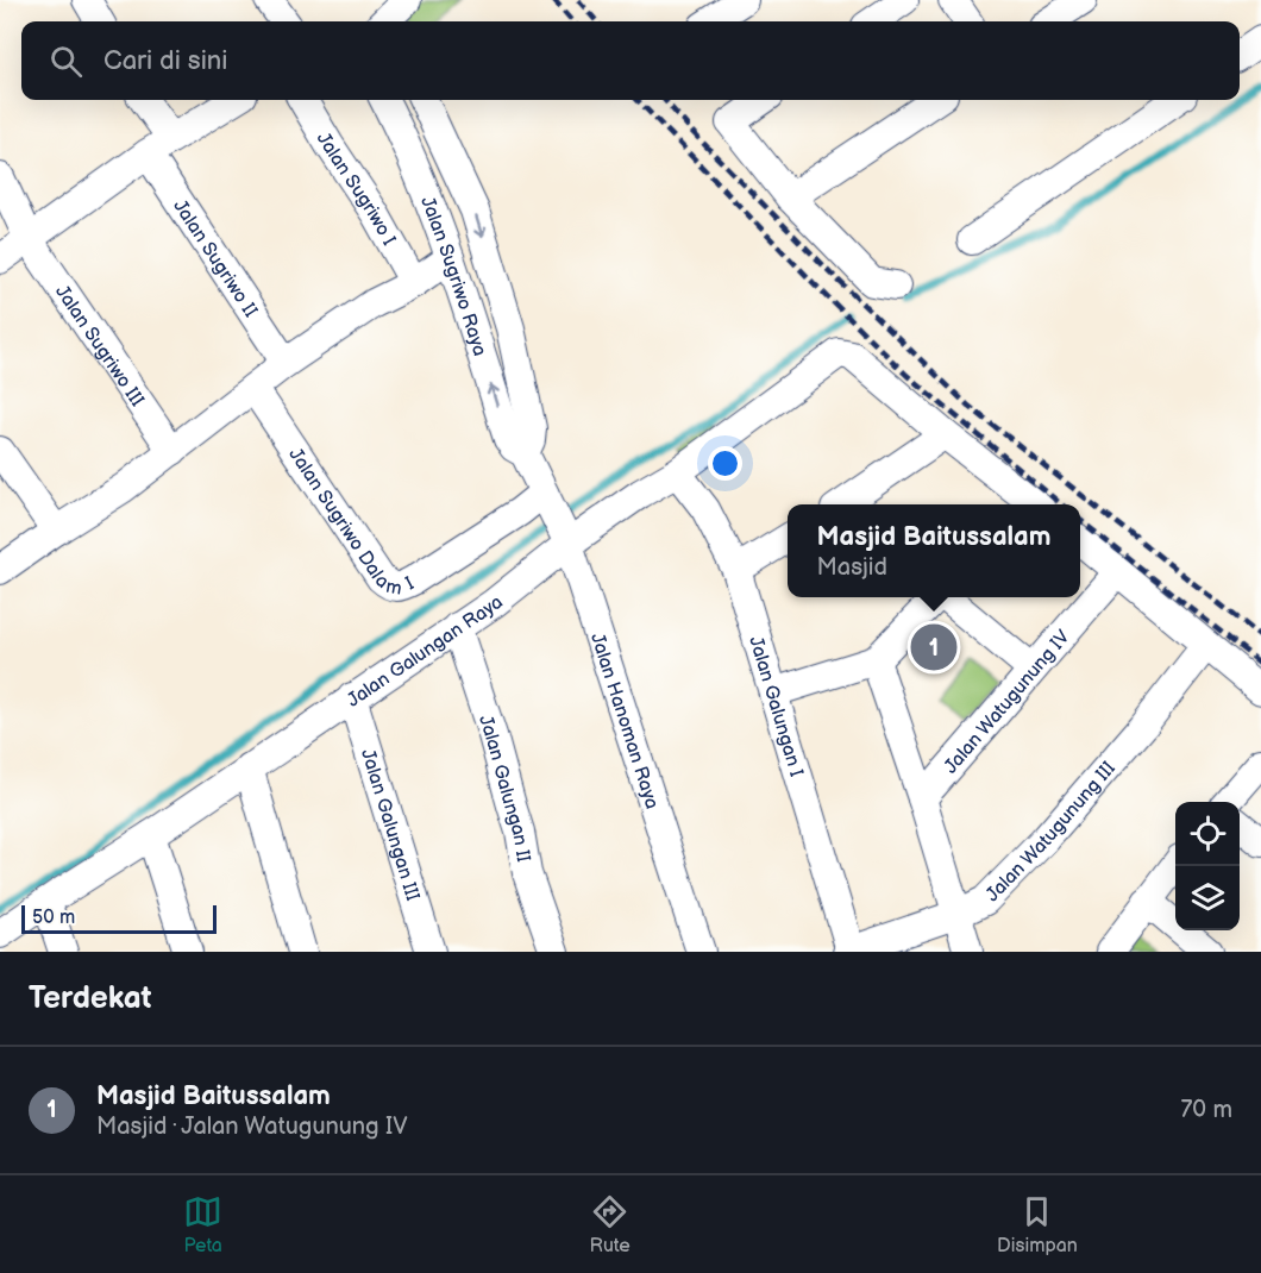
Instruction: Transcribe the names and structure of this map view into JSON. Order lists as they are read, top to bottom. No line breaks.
{"streets":{"street":["Jalan Sugriwo I","Jalan Sugriwo II","Jalan Sugriwo Raya","Jalan Sugriwo III","Jalan Sugriwo Dalam I","Jalan Galungan Raya","Jalan Watugunung IV","Jalan Galungan I","Jalan Hanoman Raya","Jalan Galungan II","Jalan Galungan III","Jalan Watugunung III"]},"crossings":[["Jalan Sugriwo Raya","Jalan Sugriwo Dalam I"],["Jalan Sugriwo Raya","Jalan Hanoman Raya"],["Jalan Sugriwo Dalam I","Jalan Hanoman Raya"],["Jalan Galungan Raya","Jalan Galungan I"],["Jalan Galungan Raya","Jalan Hanoman Raya"],["Jalan Galungan Raya","Jalan Galungan II"],["Jalan Galungan Raya","Jalan Galungan III"],["Jalan Watugunung IV","Jalan Watugunung III"],["Jalan Galungan I","Jalan Watugunung III"]],"scale_bar":"50 m","page":{"search":"Cari di sini","popup":["Masjid Baitussalam","Masjid"],"pins":"1","scale":"50 m","heading":"Terdekat","list":[{"mark":"1","name":"Masjid Baitussalam","note":"Masjid · Jalan Watugunung IV","value":"70 m"}],"nav":["Peta","Rute","Disimpan"]}}
